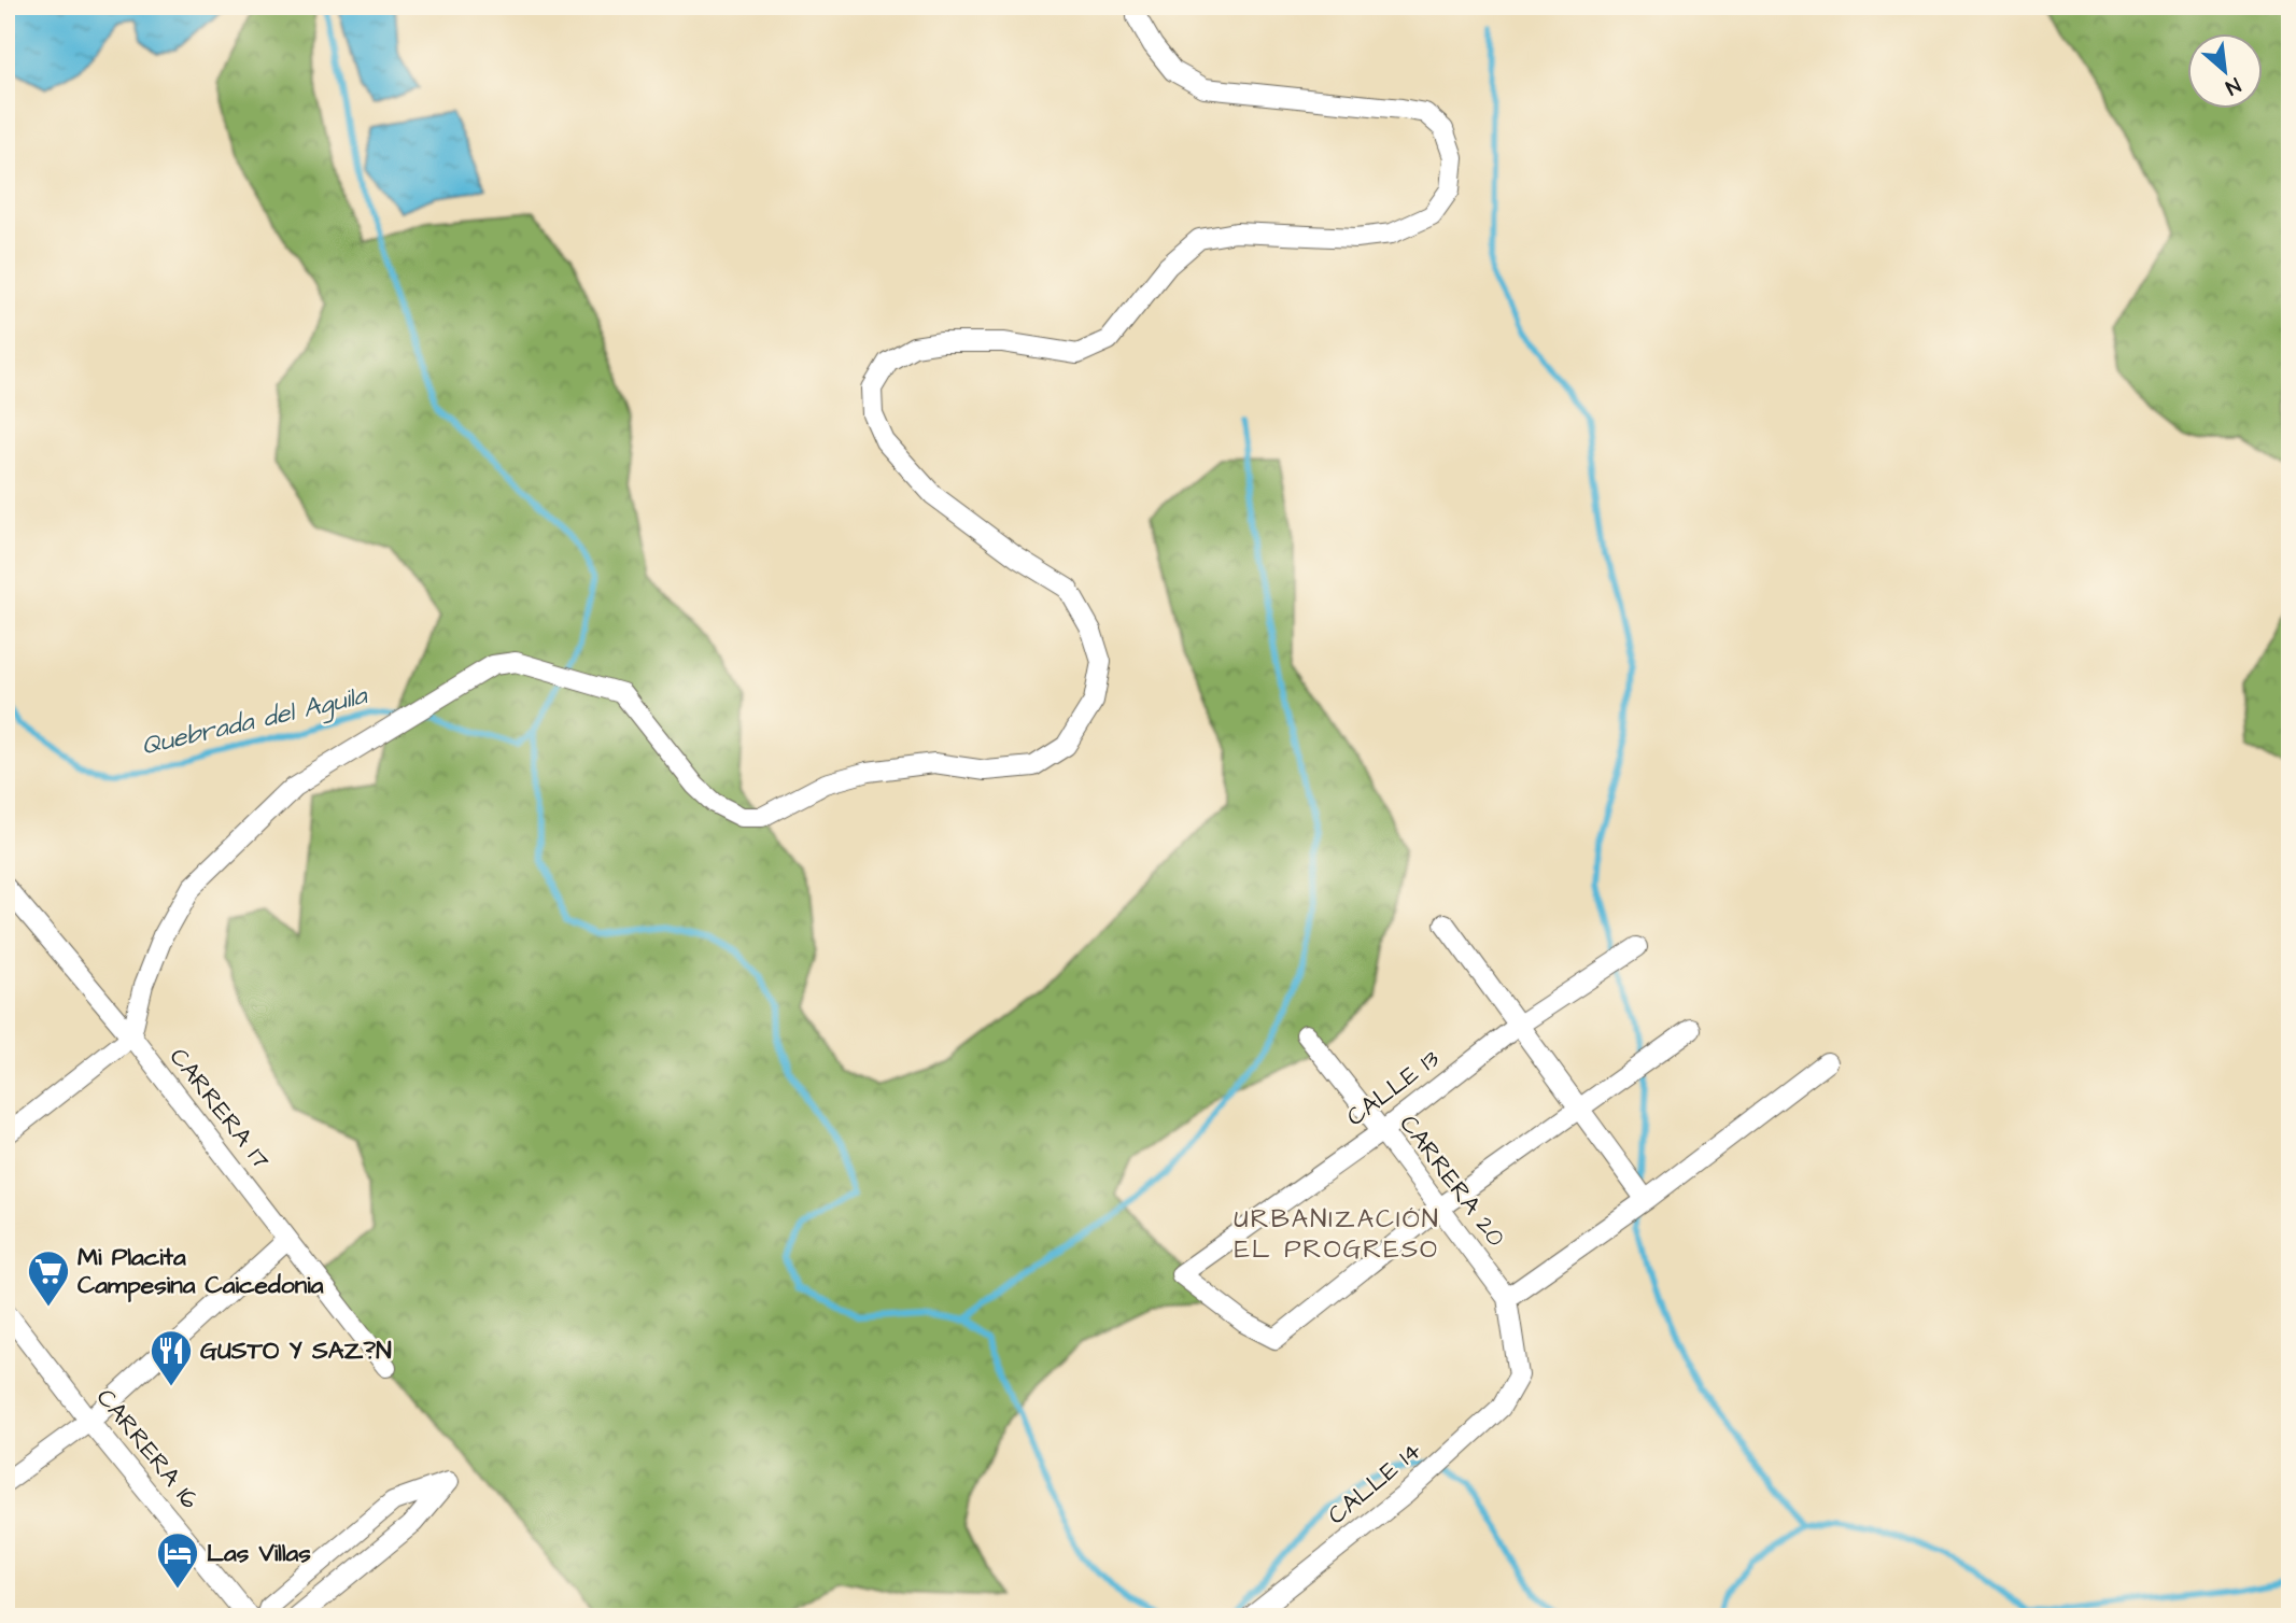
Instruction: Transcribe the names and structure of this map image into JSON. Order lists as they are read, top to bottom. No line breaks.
{"streets":{"street":["CALLE 13","CARRERA 17","CARRERA 20","CARRERA 16","CALLE 14"]},"crossings":[["CALLE 13","CARRERA 20"],["CARRERA 20","CALLE 14"]],"districts":["URBANIZACIÓN EL PROGRESO"],"water":["Quebrada del Aguila"],"places":{"supermarket":["Mi Placita Campesina Caicedonia"],"restaurant":["GUSTO Y SAZ?N"],"hotel":["Las Villas"]},"north":"bottom right"}
